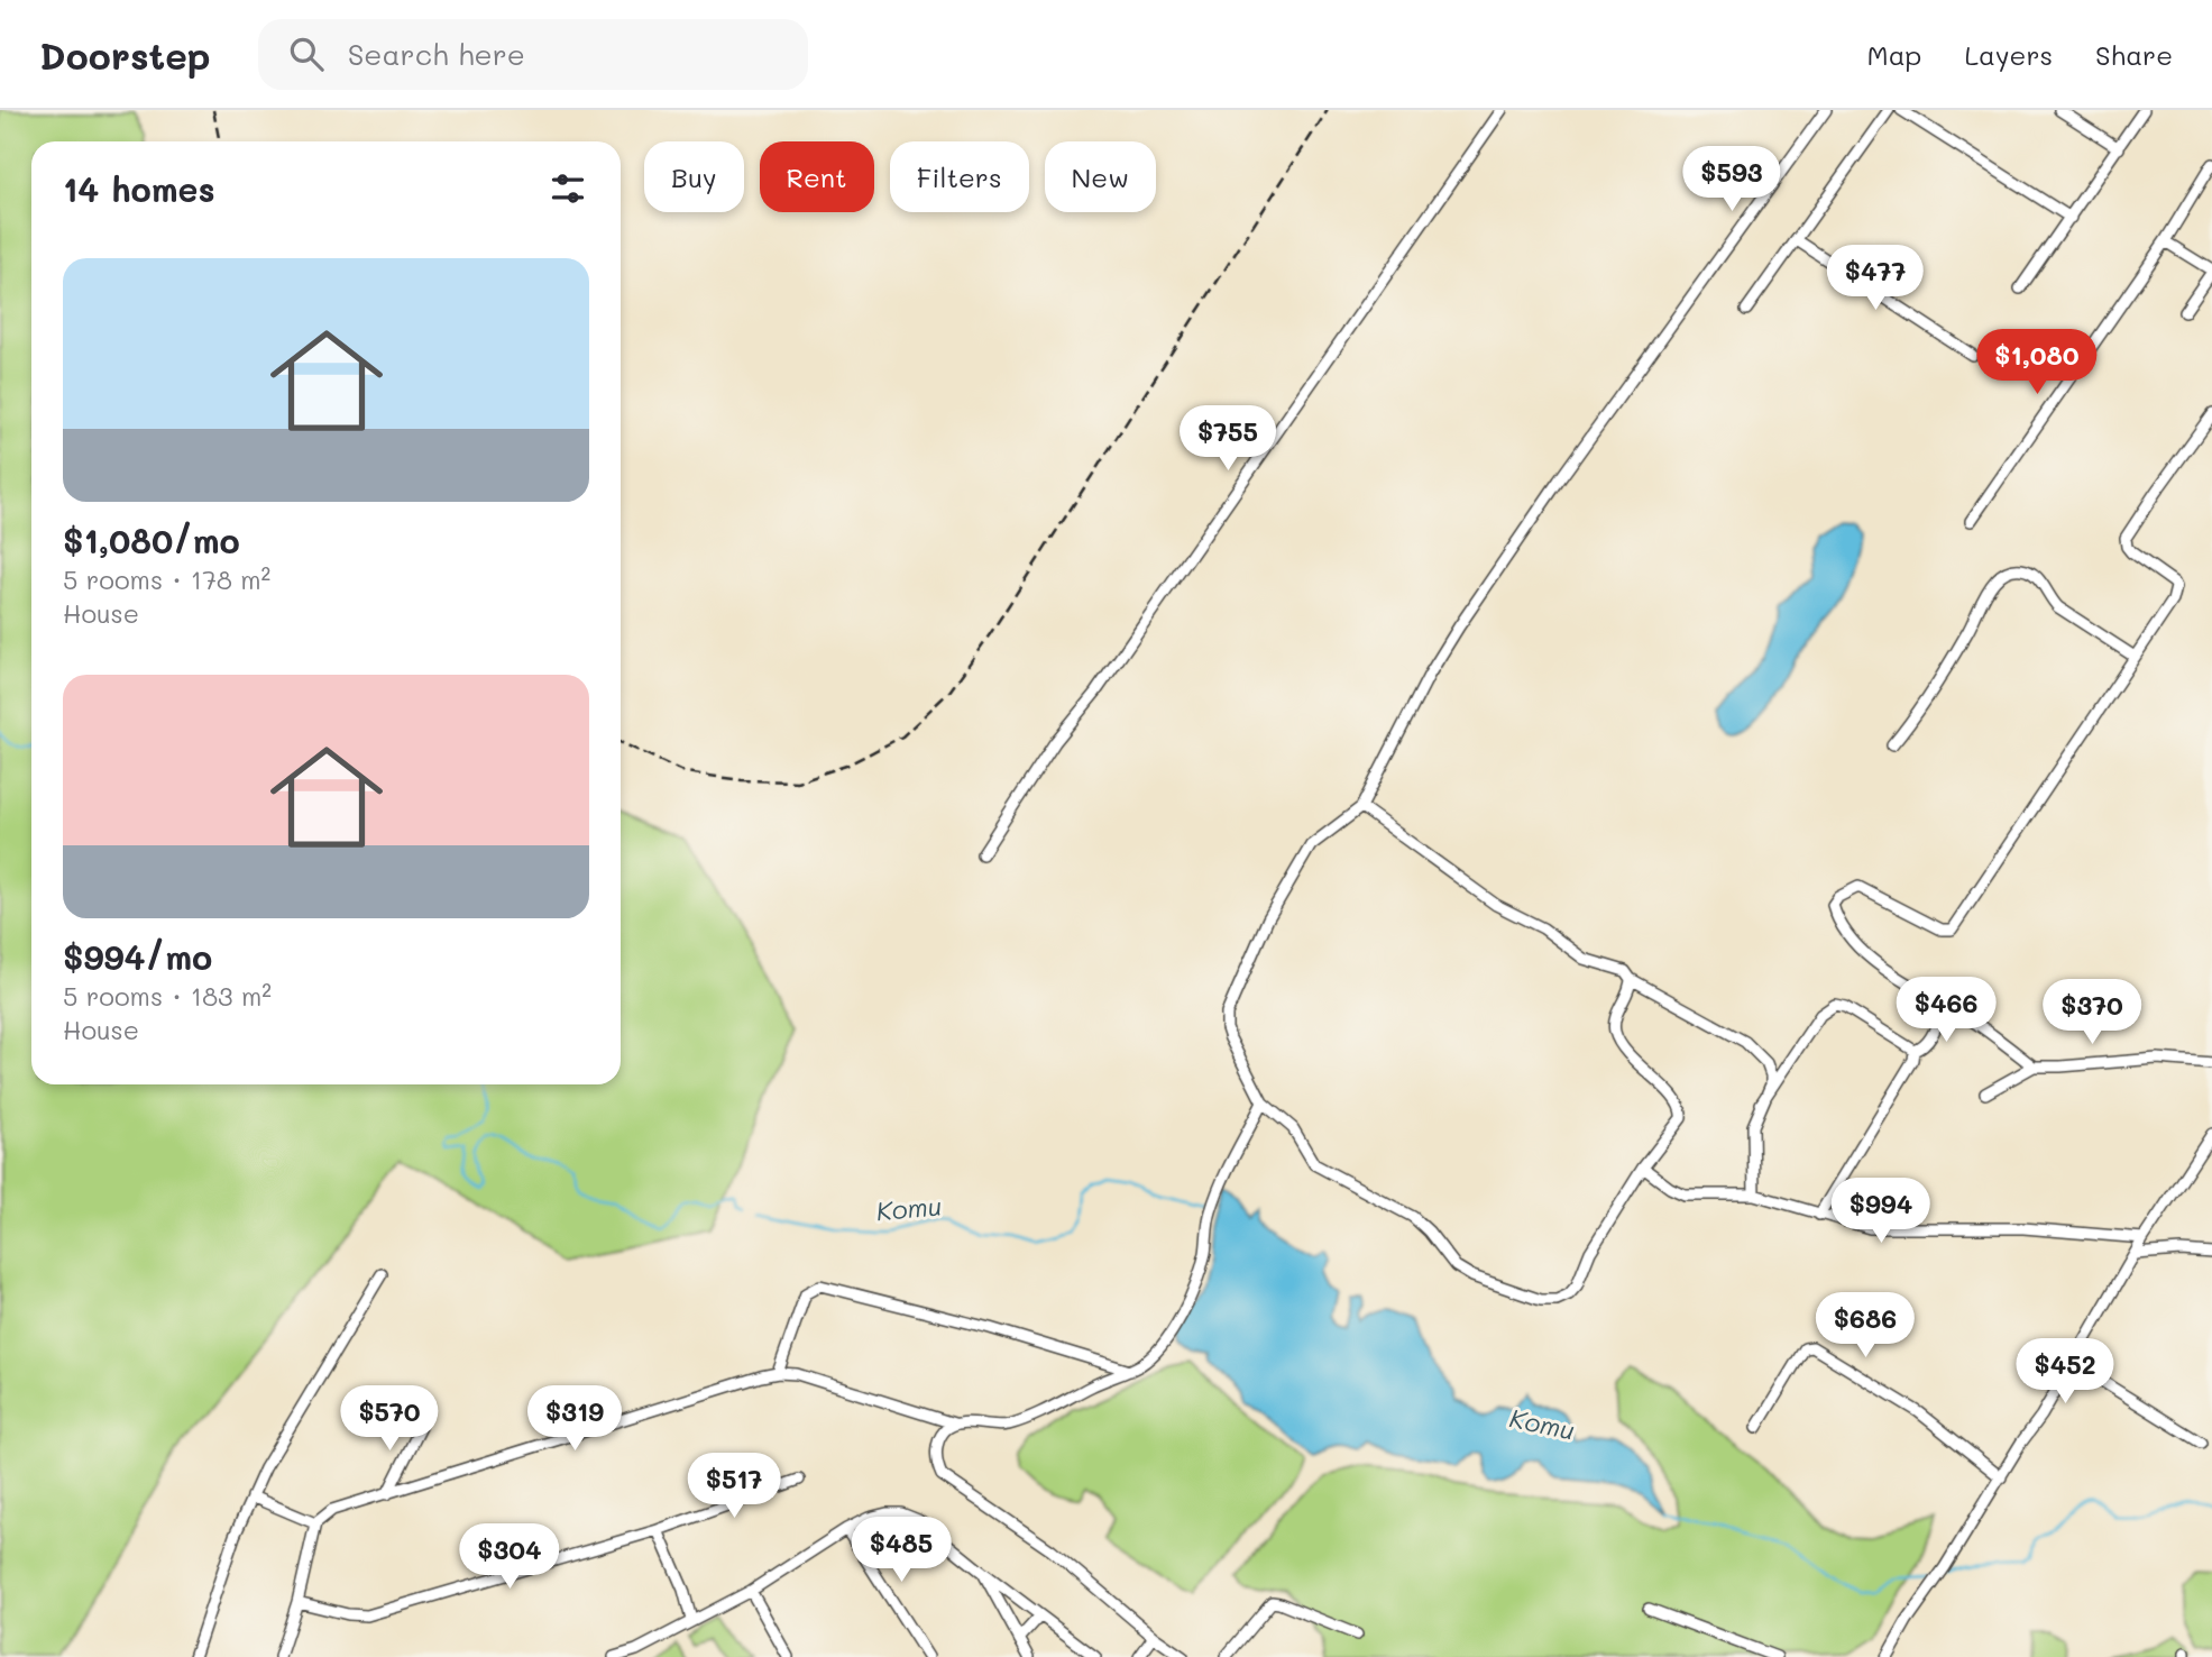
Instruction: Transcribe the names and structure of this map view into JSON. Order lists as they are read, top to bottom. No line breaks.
{"water":["Komu"],"page":{"header":"Doorstep","search":"Search here","nav":["Map","Layers","Share"],"chip":["Buy","Rent","Filters","New"],"heading":"14 homes","price":["$593","$477","$1,080","$755","$466","$370","$994","$686","$452","$570","$319","$517","$485","$304"],"list":[{"name":"$1,080/mo","note":"5 rooms · 178 m² · House"},{"name":"$994/mo","note":"5 rooms · 183 m² · House"}]}}
